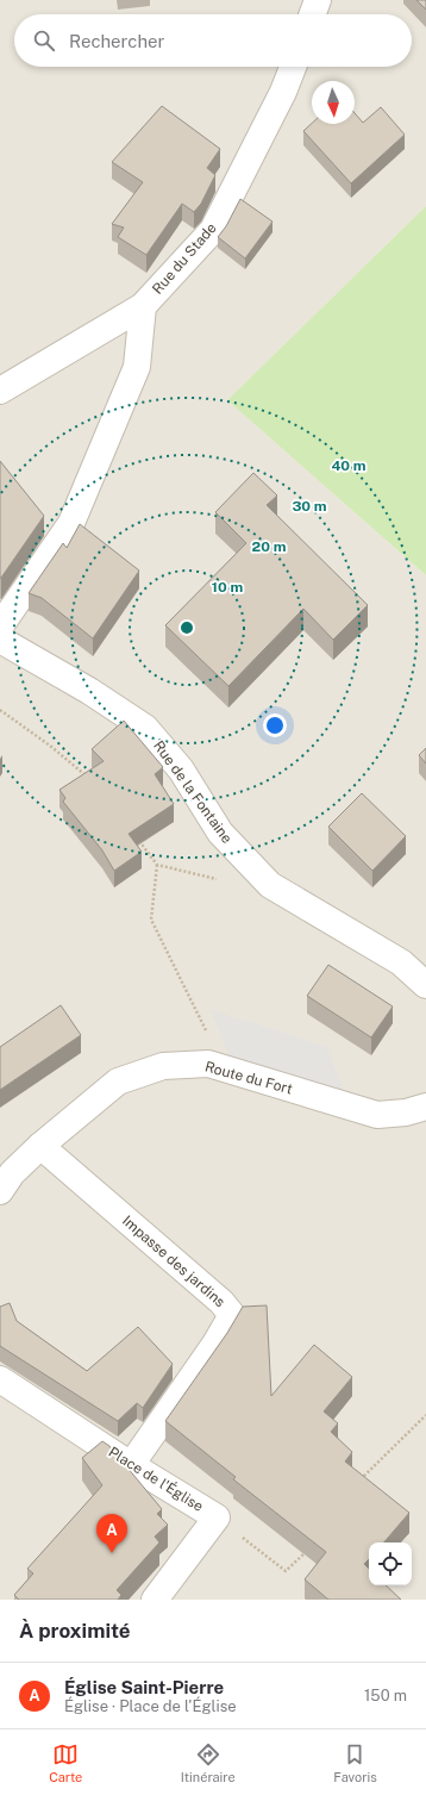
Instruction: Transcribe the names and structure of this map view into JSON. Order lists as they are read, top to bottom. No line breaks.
{"streets":{"street":["Rue du Stade","Rue de la Fontaine","Route du Fort","Impasse des jardins","Place de l'Église"]},"crossings":[["Route du Fort","Impasse des jardins"],["Impasse des jardins","Place de l'Église"]],"north":"bottom","page":{"search":"Rechercher","pins":"A","heading":"À proximité","list":[{"mark":"A","name":"Église Saint-Pierre","note":"Église · Place de l'Église","value":"150 m"}],"nav":["Carte","Itinéraire","Favoris"]},"rings":["40 m","30 m","20 m","10 m"]}
